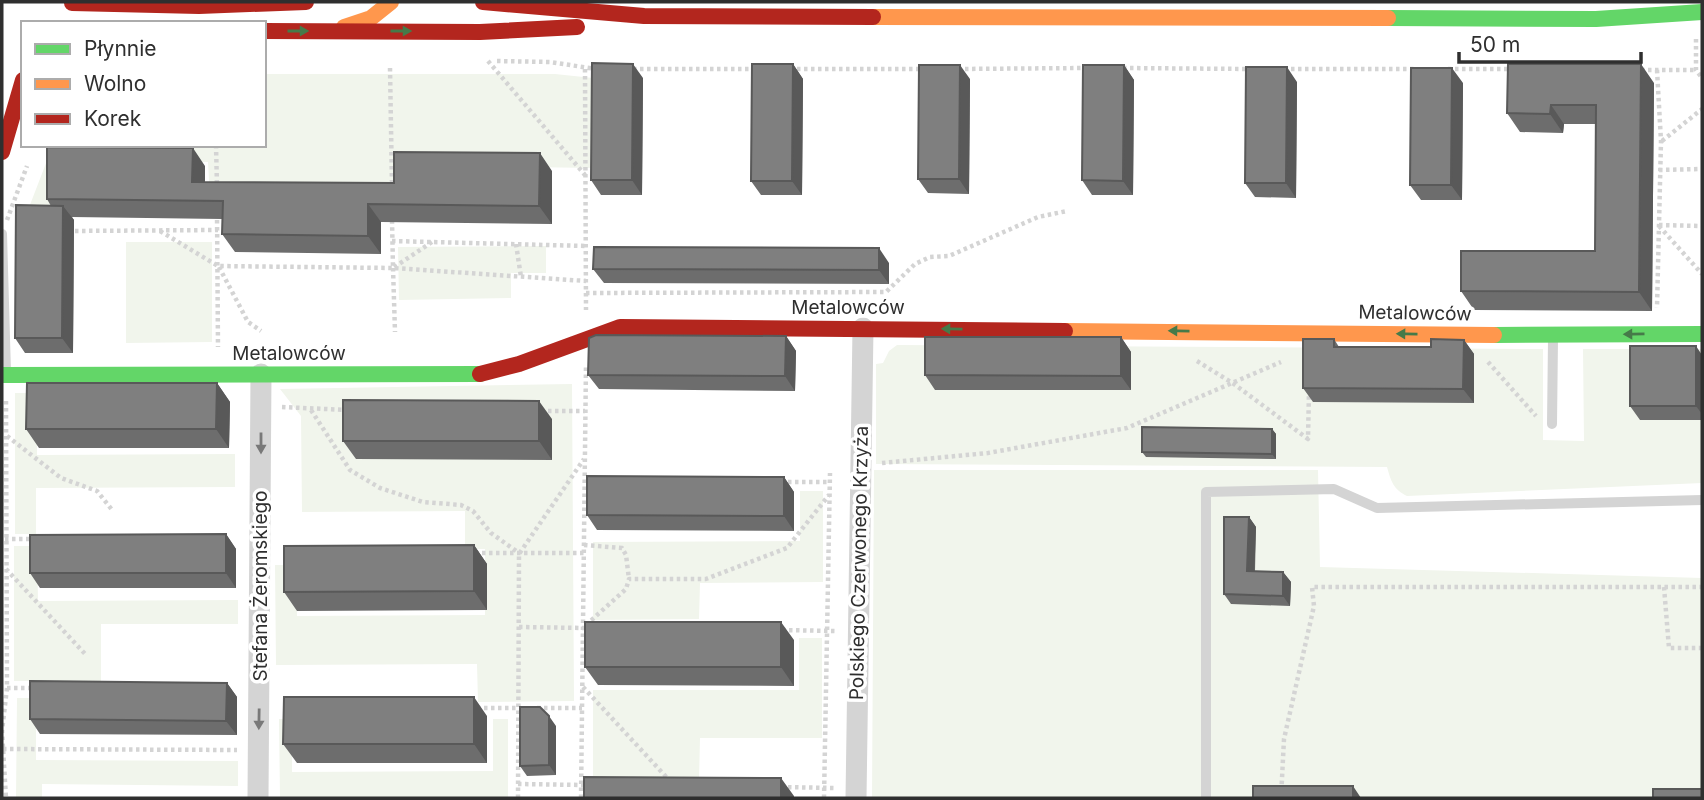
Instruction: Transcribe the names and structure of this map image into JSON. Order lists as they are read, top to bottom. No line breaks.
{"streets":{"street":["Metalowców","Polskiego Czerwonego Krzyża","Stefana Żeromskiego"]},"crossings":[["Metalowców","Polskiego Czerwonego Krzyża"],["Metalowców","Stefana Żeromskiego"]],"one_way":["Metalowców","Stefana Żeromskiego"],"legend":["Płynnie","Wolno","Korek"],"scale_bar":"50 m"}
